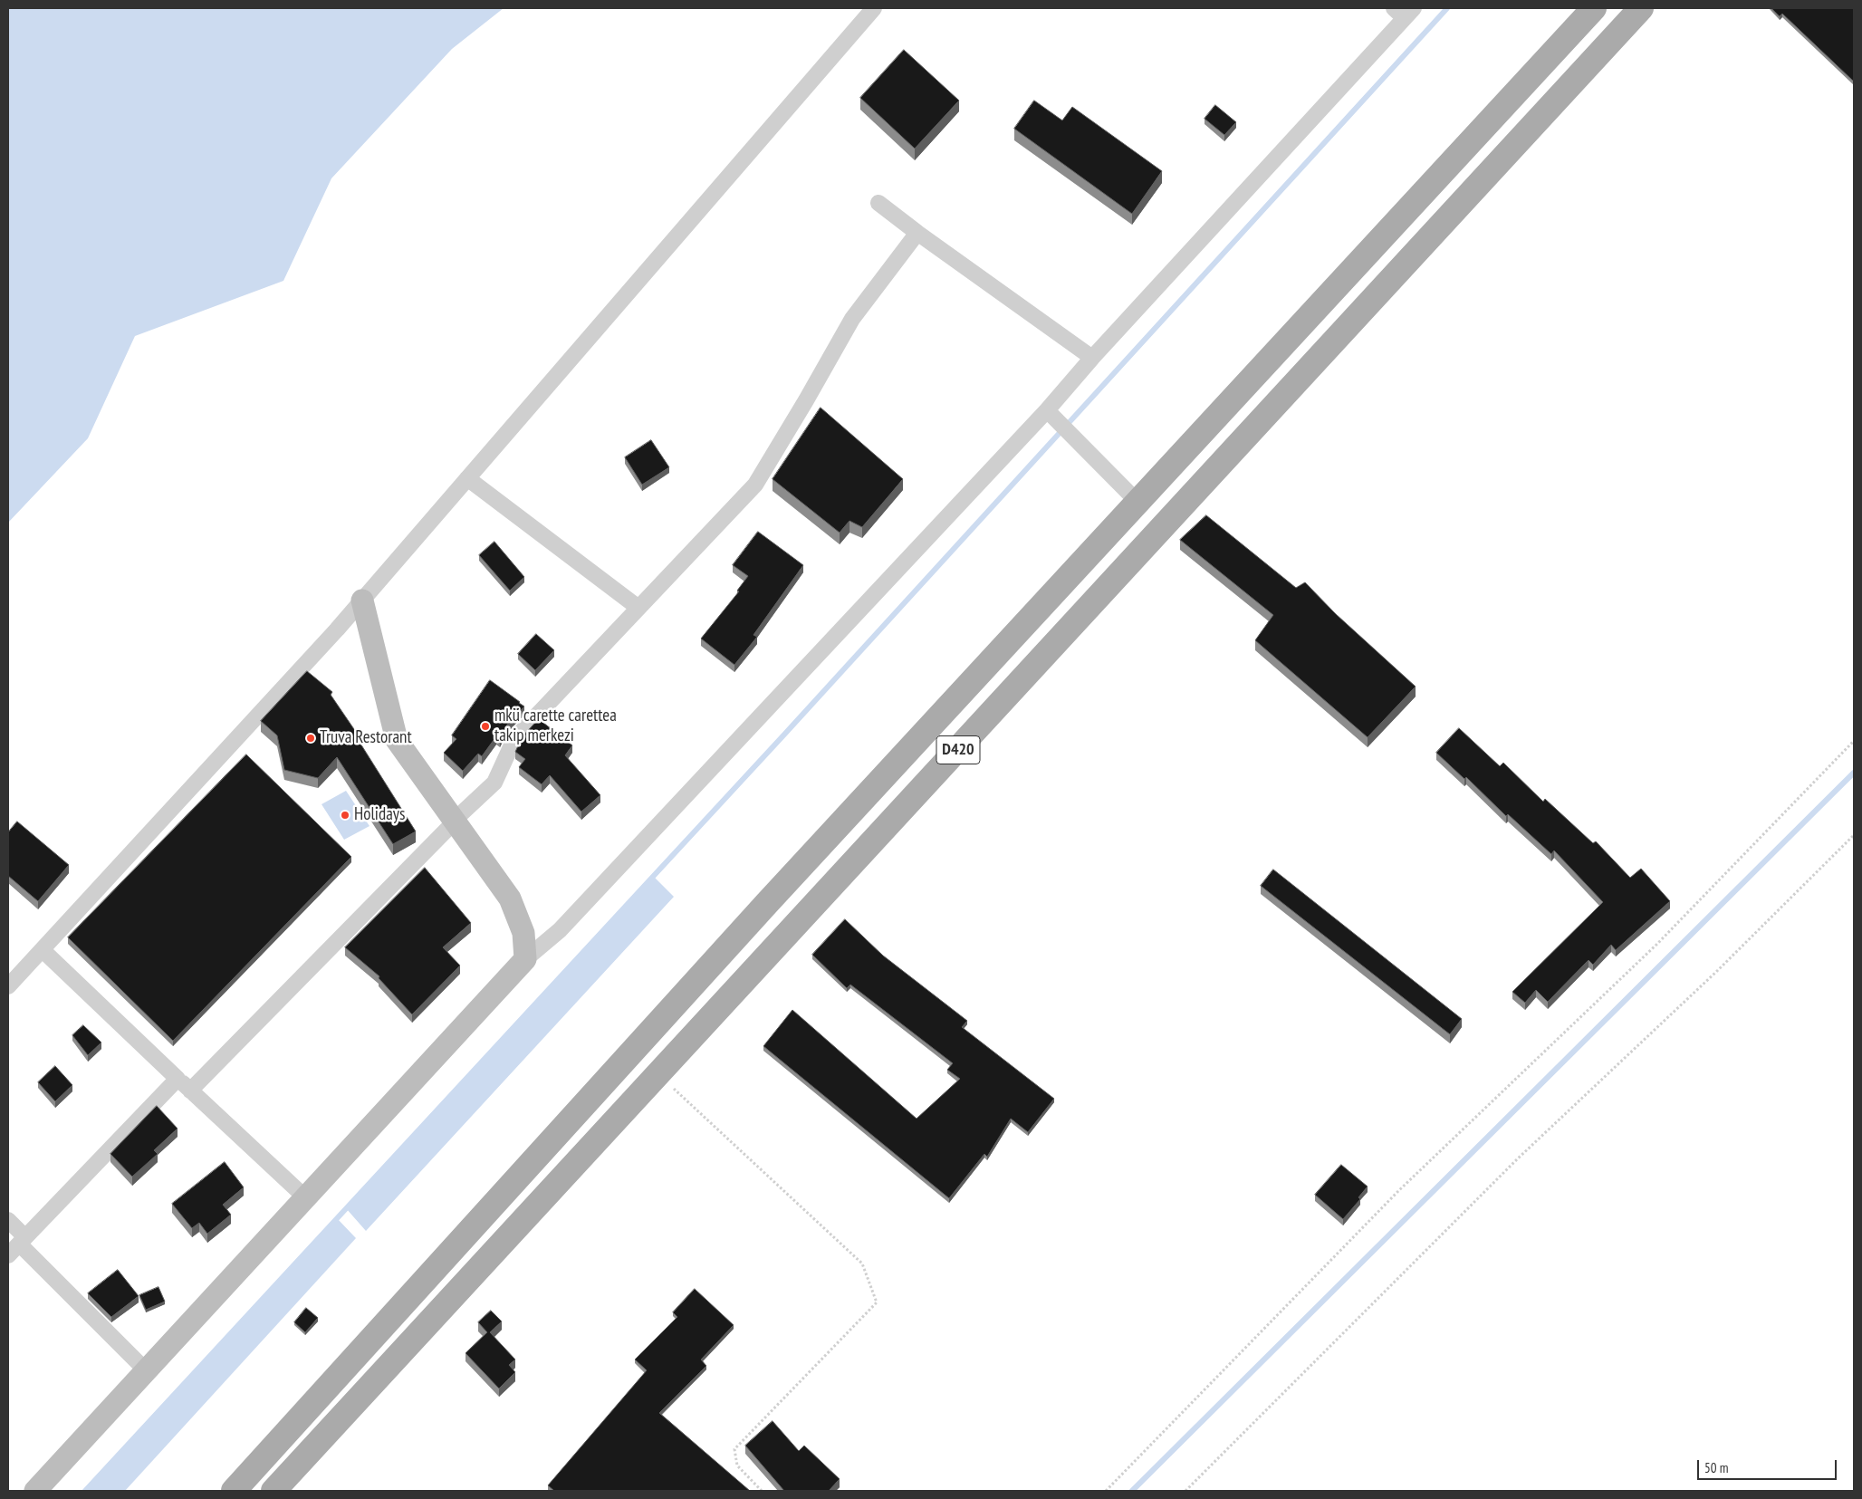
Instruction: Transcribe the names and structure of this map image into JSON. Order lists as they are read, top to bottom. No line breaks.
{"streets":{"main road":["D420"]},"places":["mkü carette carettea takip merkezi","Truva Restorant","Holidays"],"scale_bar":"50 m"}
